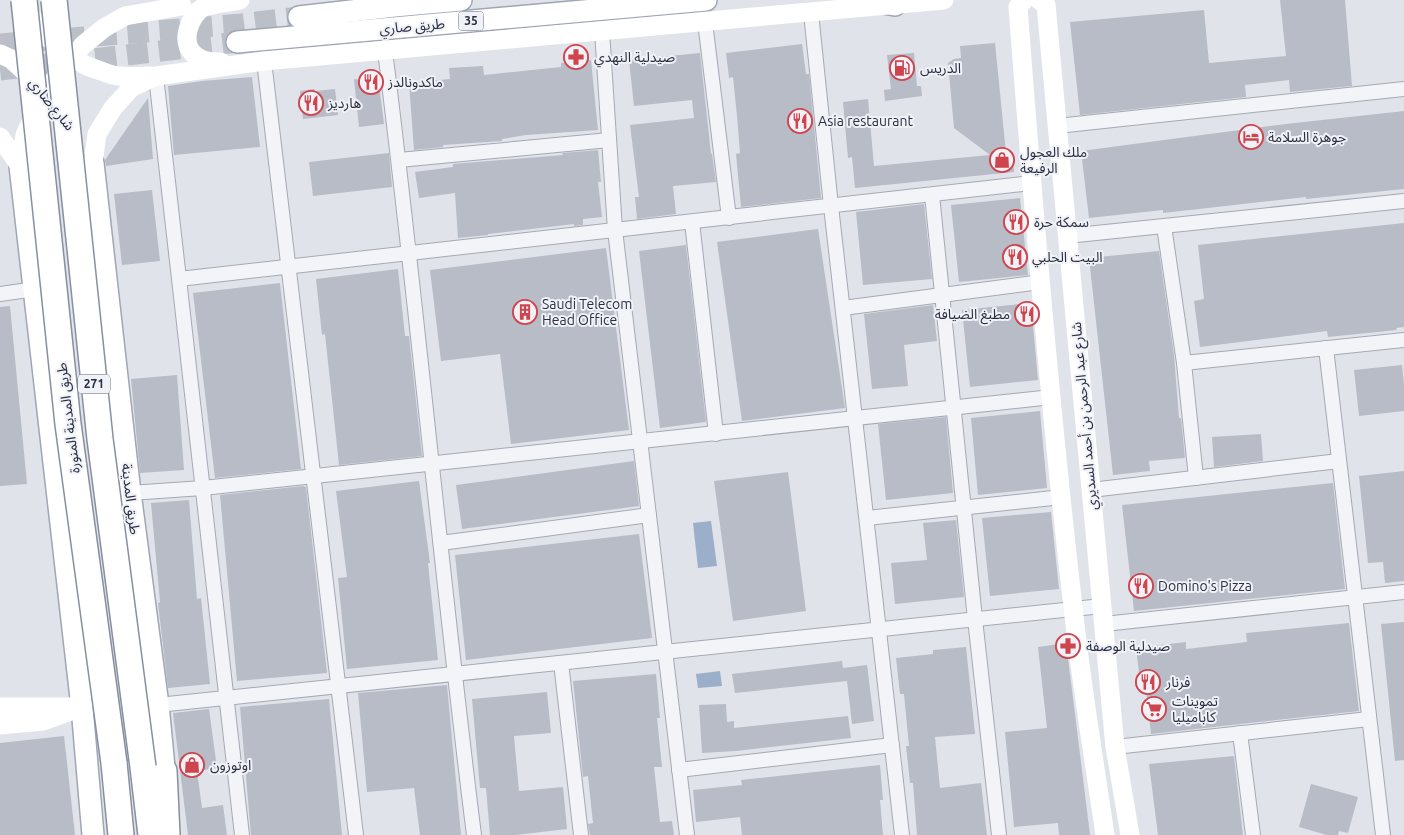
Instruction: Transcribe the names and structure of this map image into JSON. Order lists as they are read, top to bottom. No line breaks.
{"streets":{"highway":["271","طريق المدينة المنورة"],"main road":["35","طريق صاري","طريق المدينة"],"street":["شارع صاري","شارع عبد الرحمن بن أحمد السديري"]},"crossings":[["شارع صاري","طريق المدينة"],["طريق المدينة المنورة","طريق المدينة"]],"places":{"pharmacy":["صيدلية النهدي","صيدلية الوصفة"],"fuel station":["الدريس"],"restaurant":["ماكدونالدز","هارديز","Asia restaurant","سمكة حرة","البيت الحلبي","مطبغ الضيافة","Domino's Pizza","فرنار"],"hotel":["جوهرة السلامة"],"shop":["ملك العجول الرفيعة","اوتوزون"],"building":["Saudi Telecom Head Office"],"supermarket":["تموينات كاباميليا"]}}
